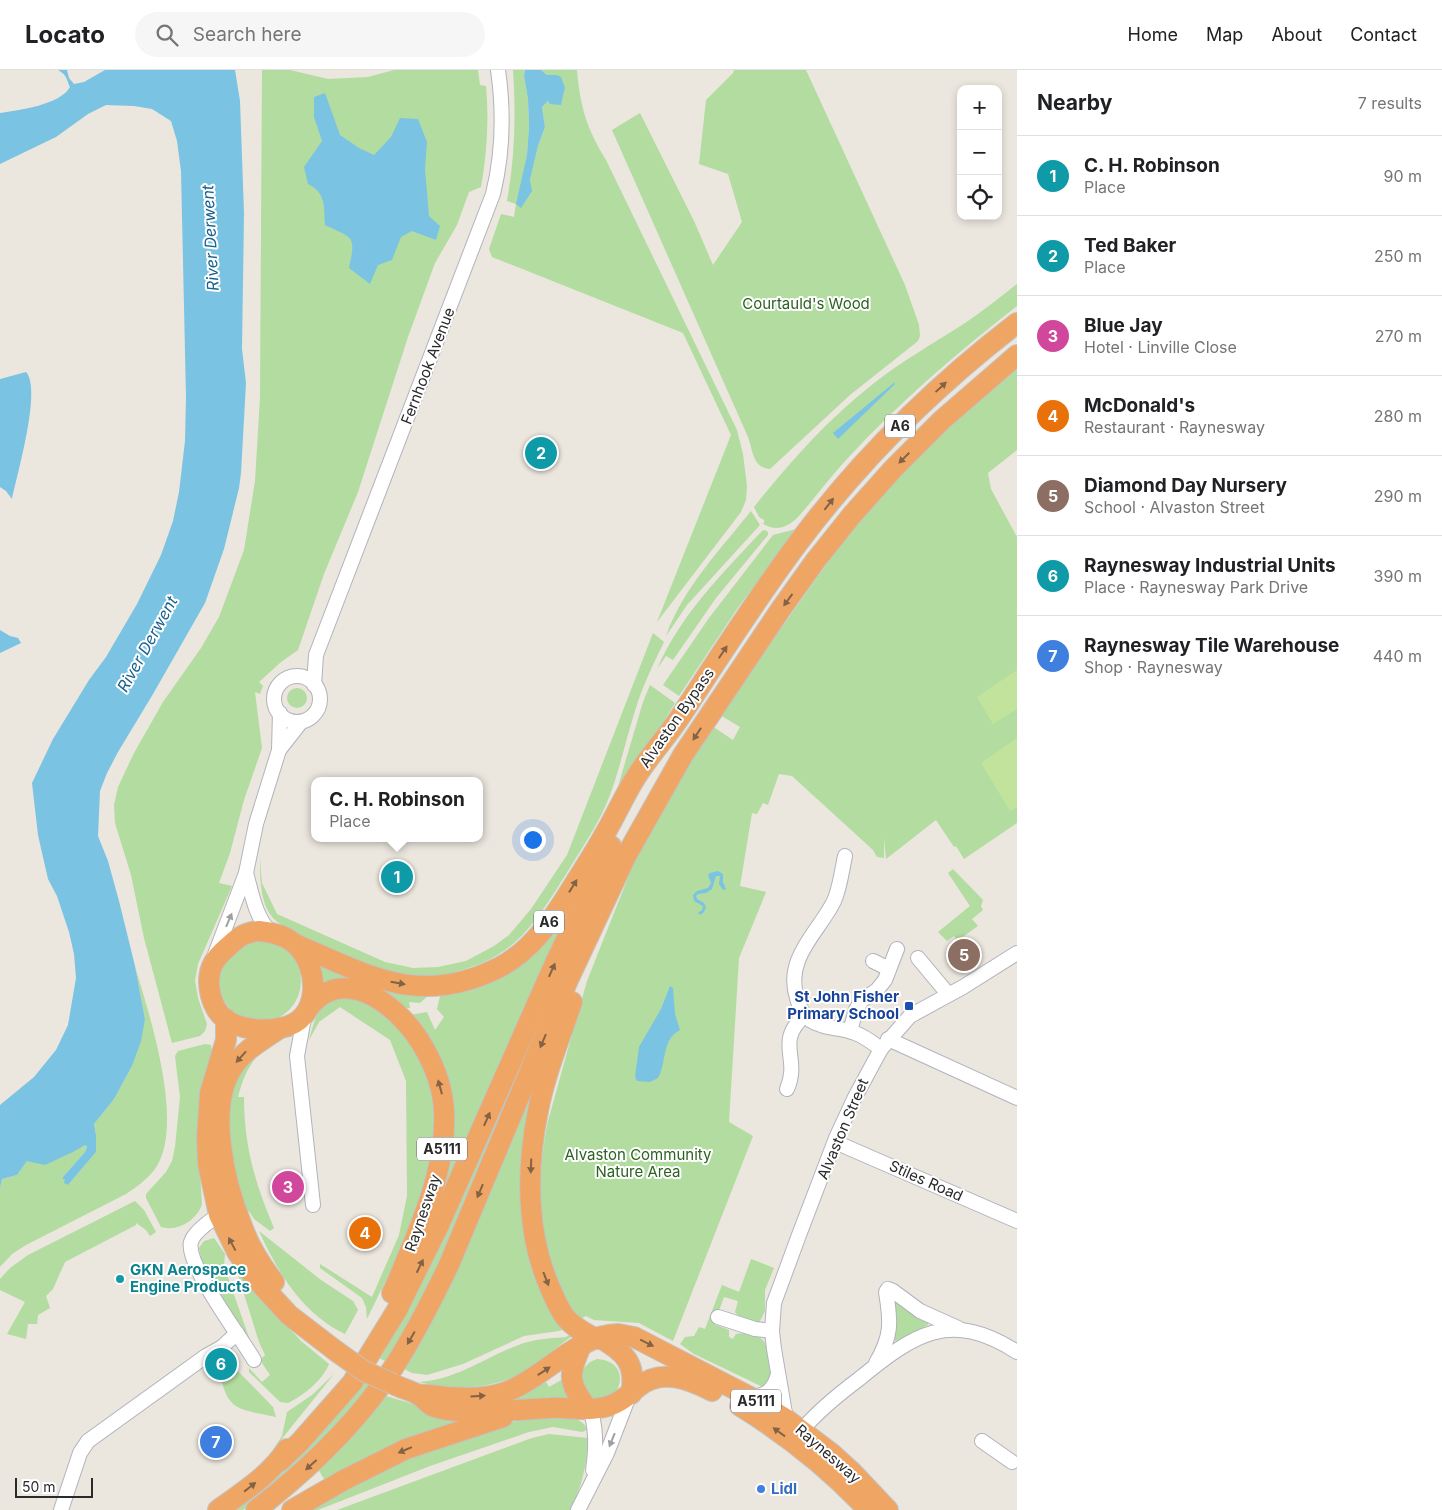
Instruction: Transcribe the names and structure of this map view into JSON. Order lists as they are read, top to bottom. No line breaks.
{"streets":{"highway":["A6","Alvaston Bypass","A5111","Raynesway"],"street":["Fernhook Avenue","Alvaston Street","Stiles Road"]},"crossings":[["Fernhook Avenue","Alvaston Bypass"],["Fernhook Avenue","Raynesway"],["A6","Alvaston Bypass"],["A6","Raynesway"],["Alvaston Bypass","Raynesway"],["Alvaston Street","Stiles Road"],["Alvaston Street","Raynesway"]],"water":["River Derwent"],"parks":["Courtauld's Wood","Alvaston Community Nature Area"],"places":{"transit":["St John Fisher Primary School"],"other":["GKN Aerospace Engine Products","Lidl"]},"scale_bar":"50 m","page":{"header":"Locato","search":"Search here","nav":["Home","Map","About","Contact"],"heading":["Nearby","7 results"],"map_buttons":["+","−"],"list":[{"mark":"1","name":"C. H. Robinson","note":"Place","value":"90 m"},{"mark":"2","name":"Ted Baker","note":"Place","value":"250 m"},{"mark":"3","name":"Blue Jay","note":"Hotel · Linville Close","value":"270 m"},{"mark":"4","name":"McDonald's","note":"Restaurant · Raynesway","value":"280 m"},{"mark":"5","name":"Diamond Day Nursery","note":"School · Alvaston Street","value":"290 m"},{"mark":"6","name":"Raynesway Industrial Units","note":"Place · Raynesway Park Drive","value":"390 m"},{"mark":"7","name":"Raynesway Tile Warehouse","note":"Shop · Raynesway","value":"440 m"}],"pins":["2","1","5","3","4","6","7"],"popup":["C. H. Robinson","Place"],"scale":"50 m"}}
